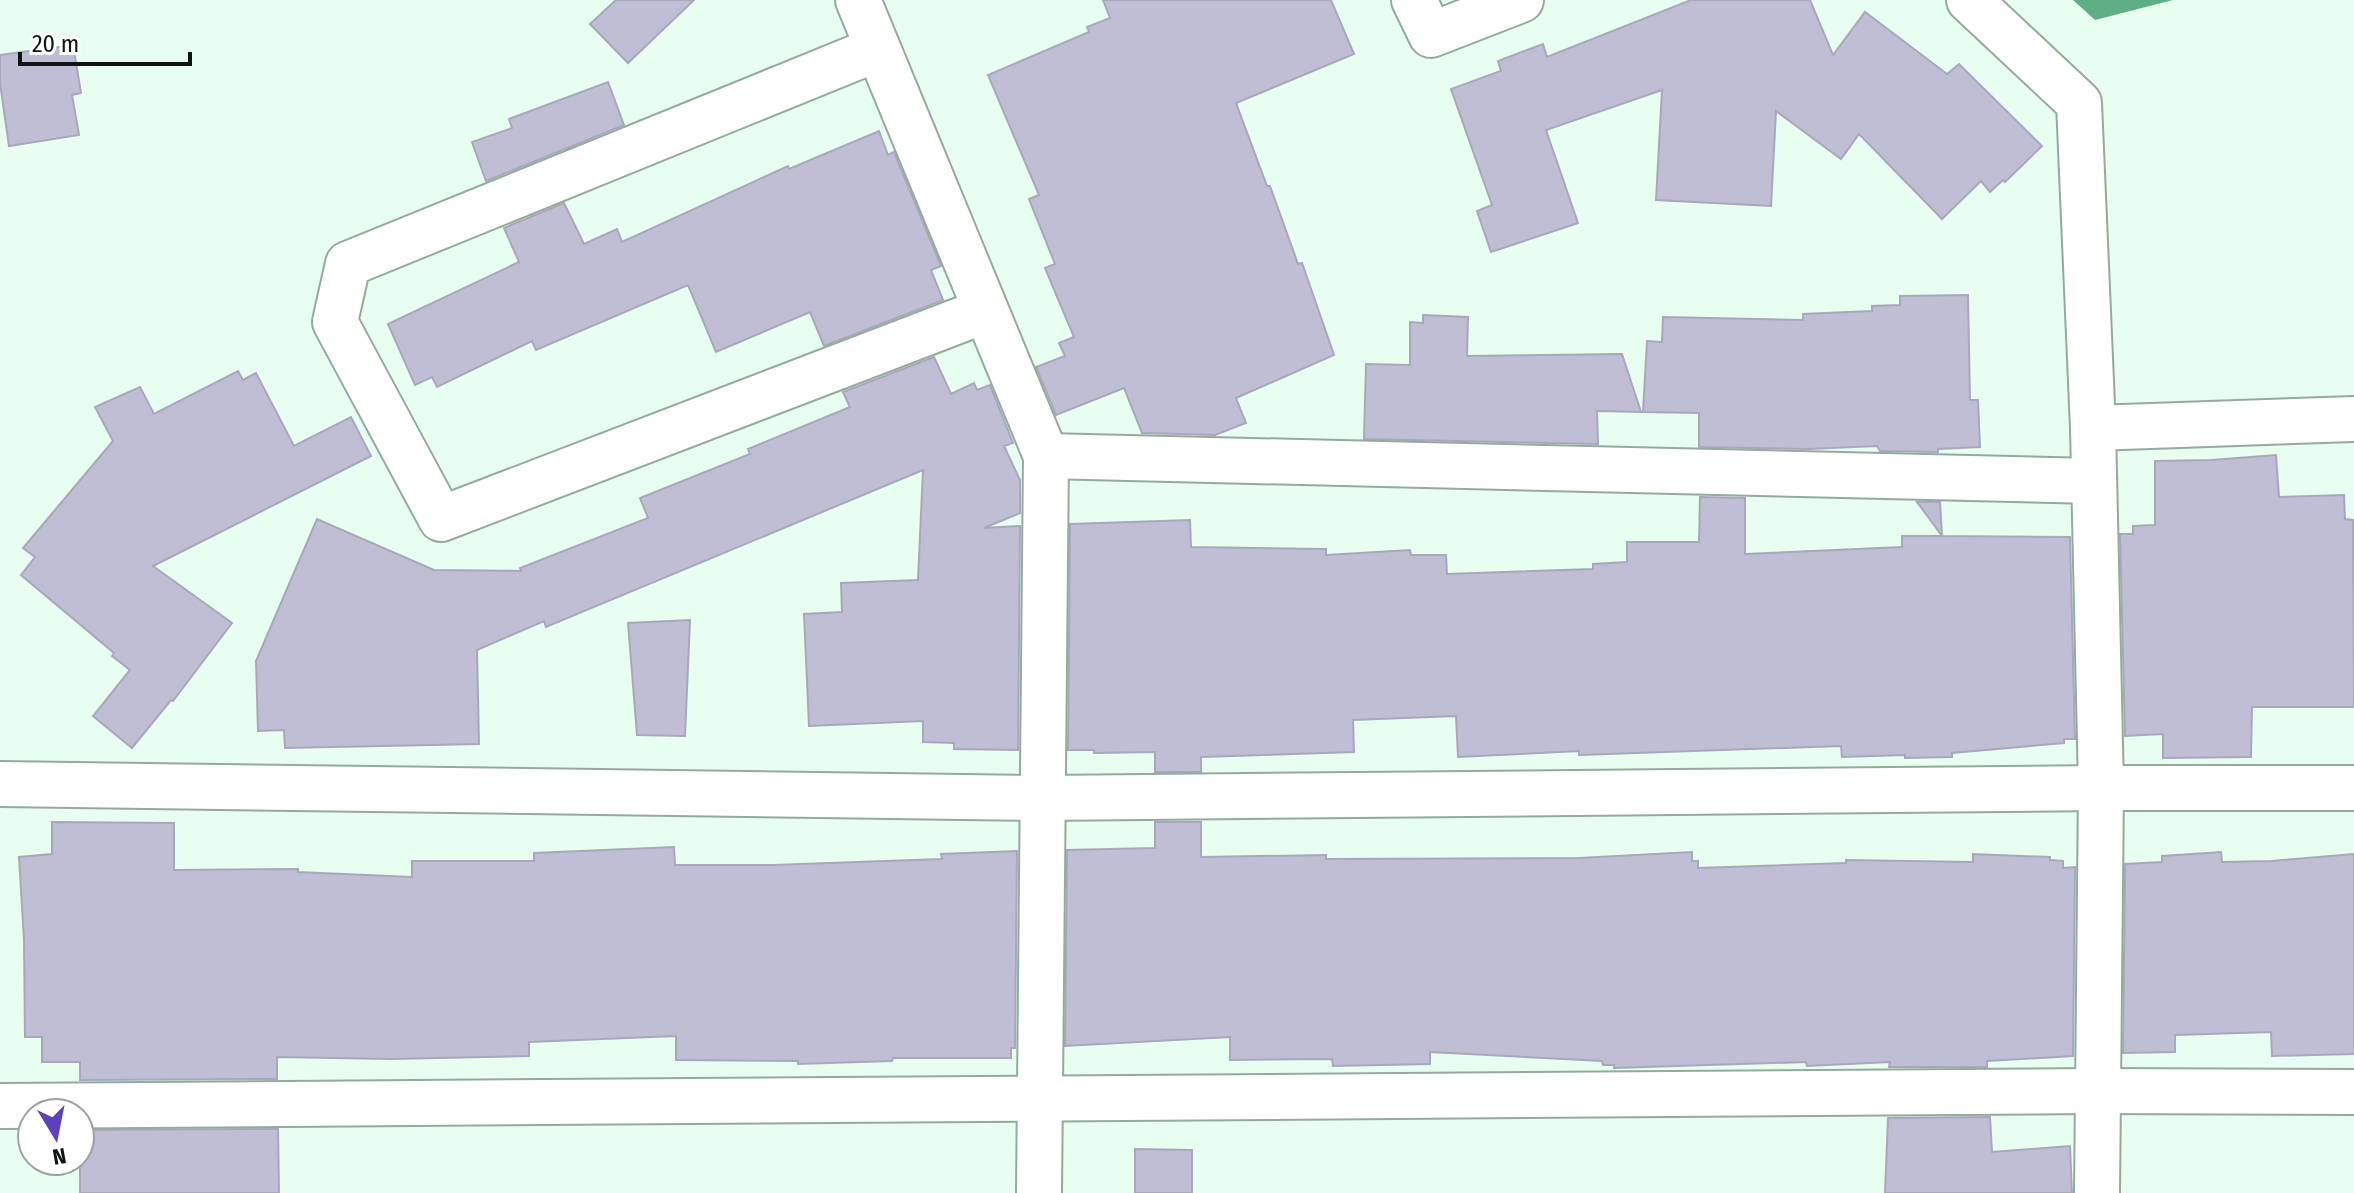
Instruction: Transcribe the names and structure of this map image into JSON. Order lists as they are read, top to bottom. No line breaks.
{"scale_bar":"20 m","north":"bottom"}
